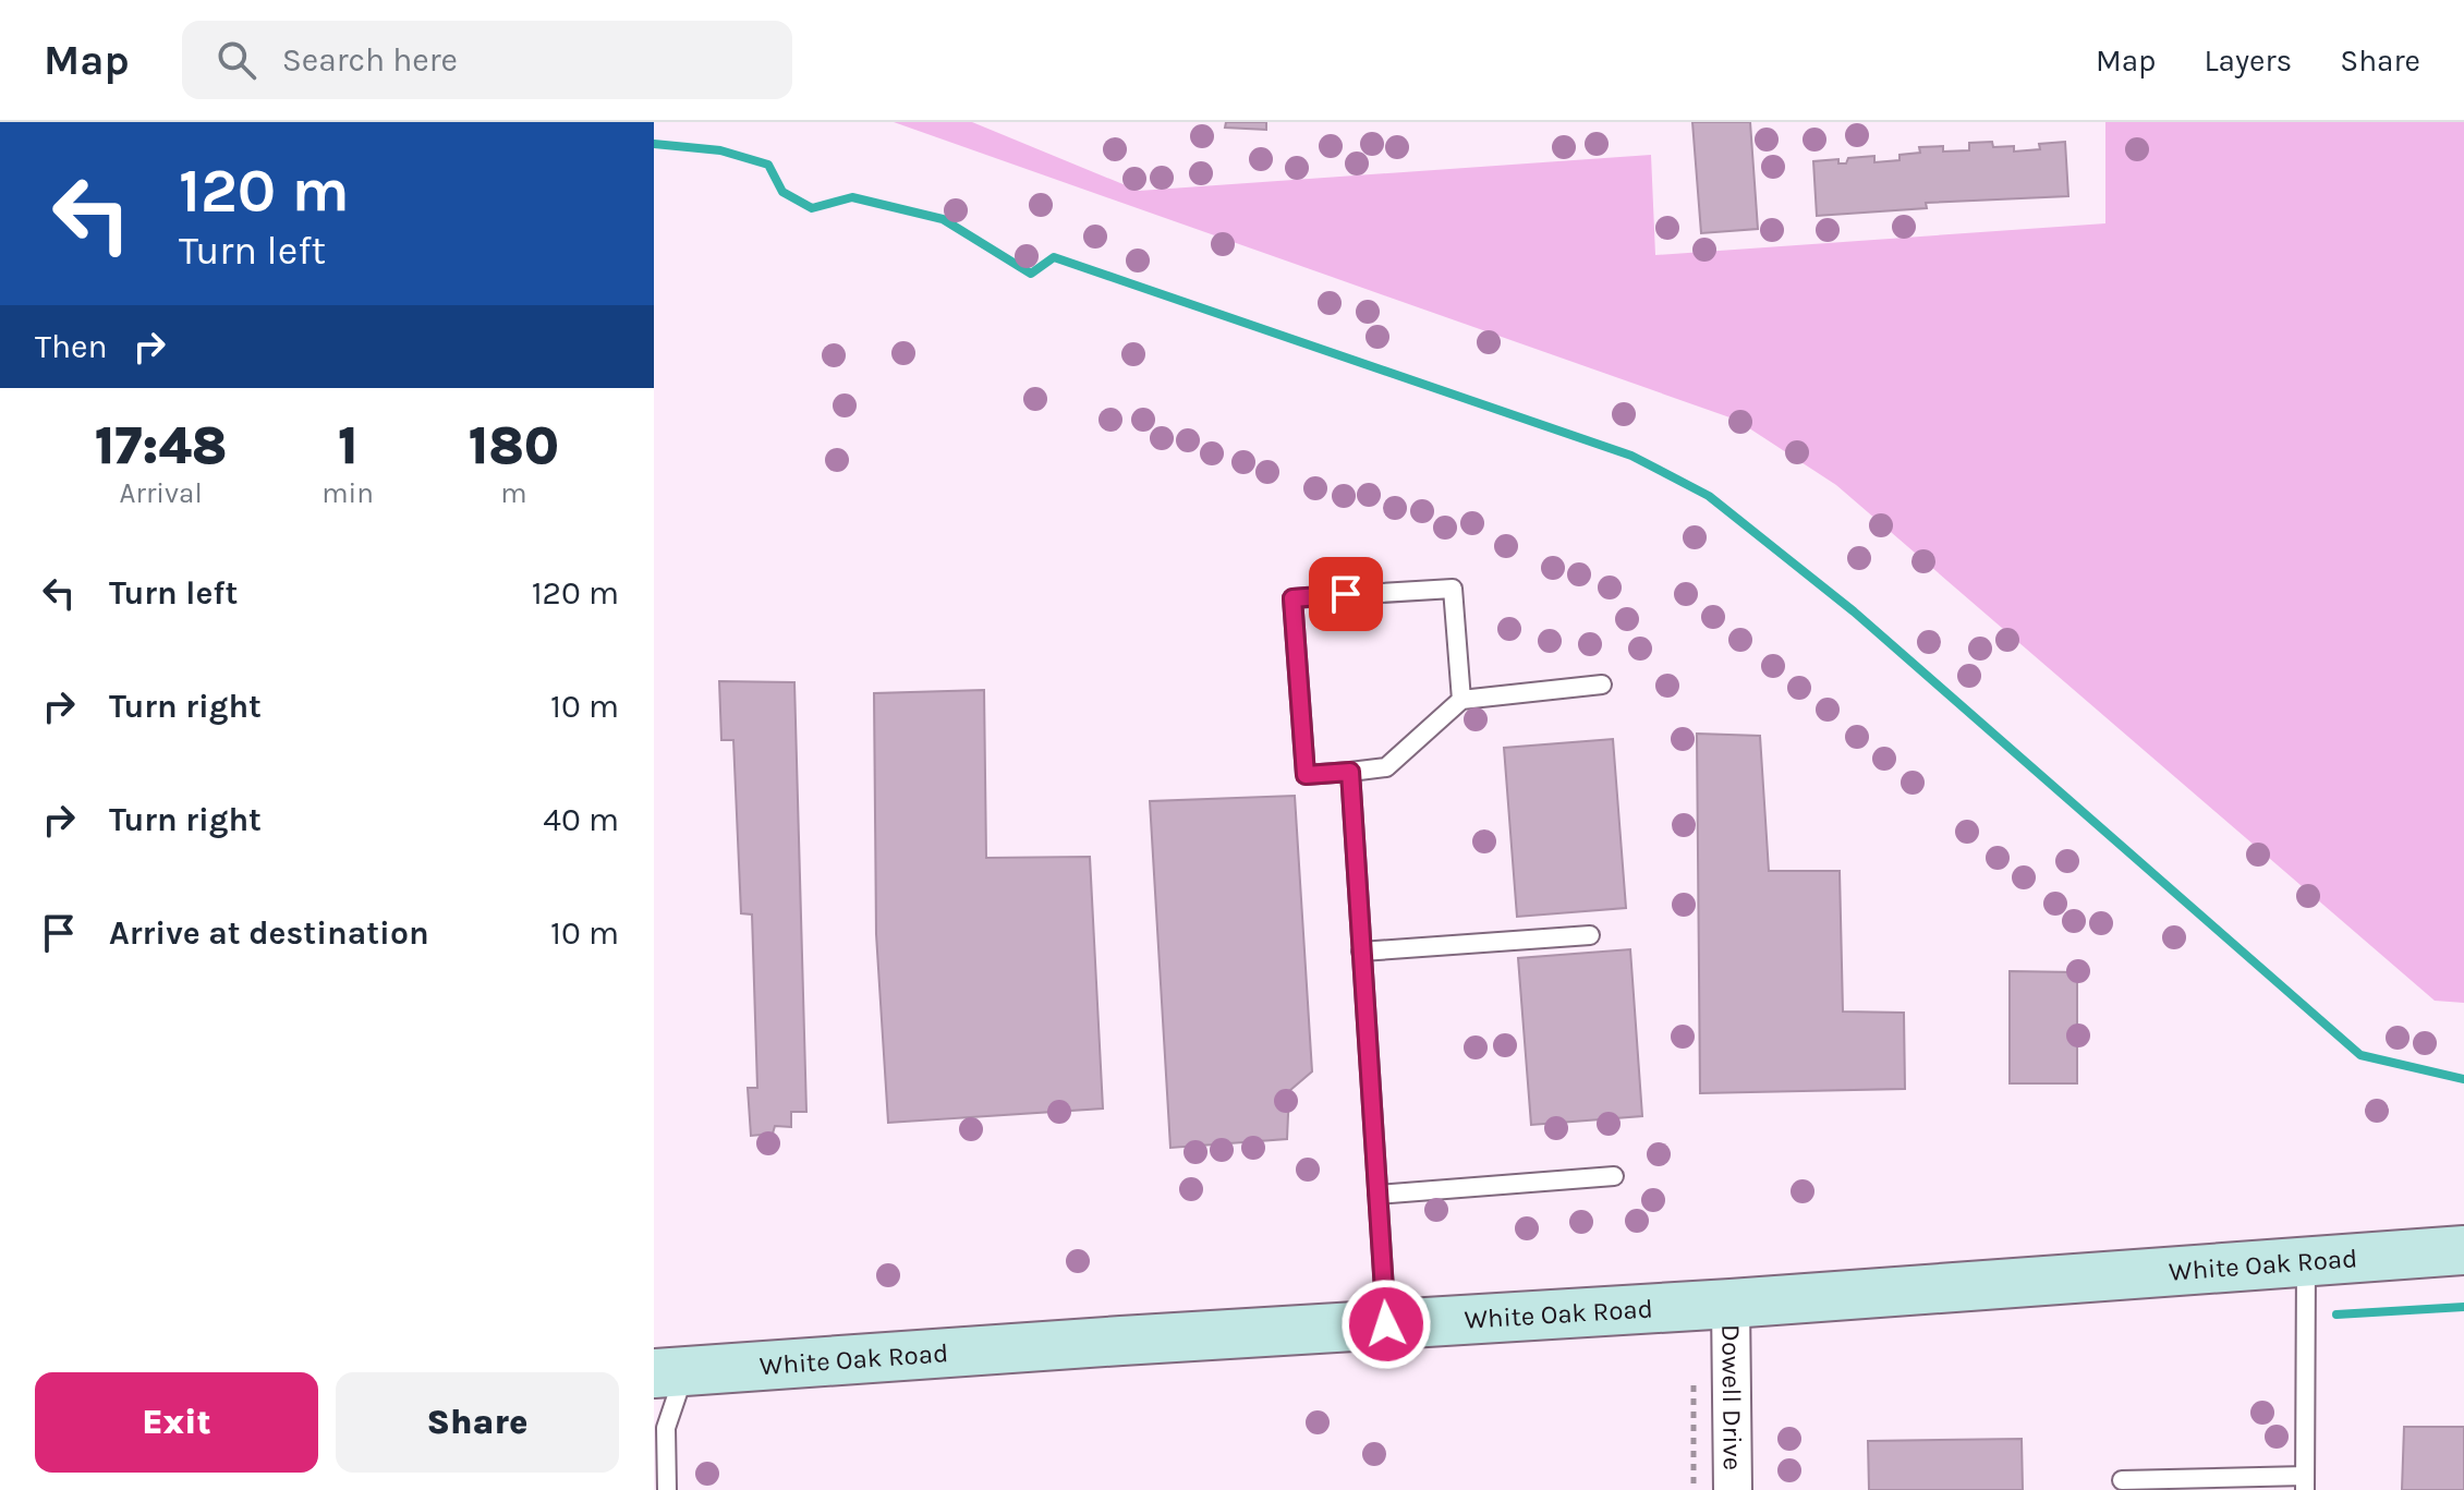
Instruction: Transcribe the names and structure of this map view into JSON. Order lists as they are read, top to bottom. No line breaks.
{"streets":{"street":["White Oak Road","Dowell Drive"]},"crossings":[["White Oak Road","Dowell Drive"]],"page":{"header":"Map","search":"Search here","nav":["Map","Layers","Share"],"turn":["120 m","Turn left"],"then":"Then","eta":["17:48","Arrival","1","min","180","m"],"list":[{"name":"Turn left","value":"120 m"},{"name":"Turn right","value":"10 m"},{"name":"Turn right","value":"40 m"},{"name":"Arrive at destination","value":"10 m"}],"buttons":["Exit","Share"]}}
